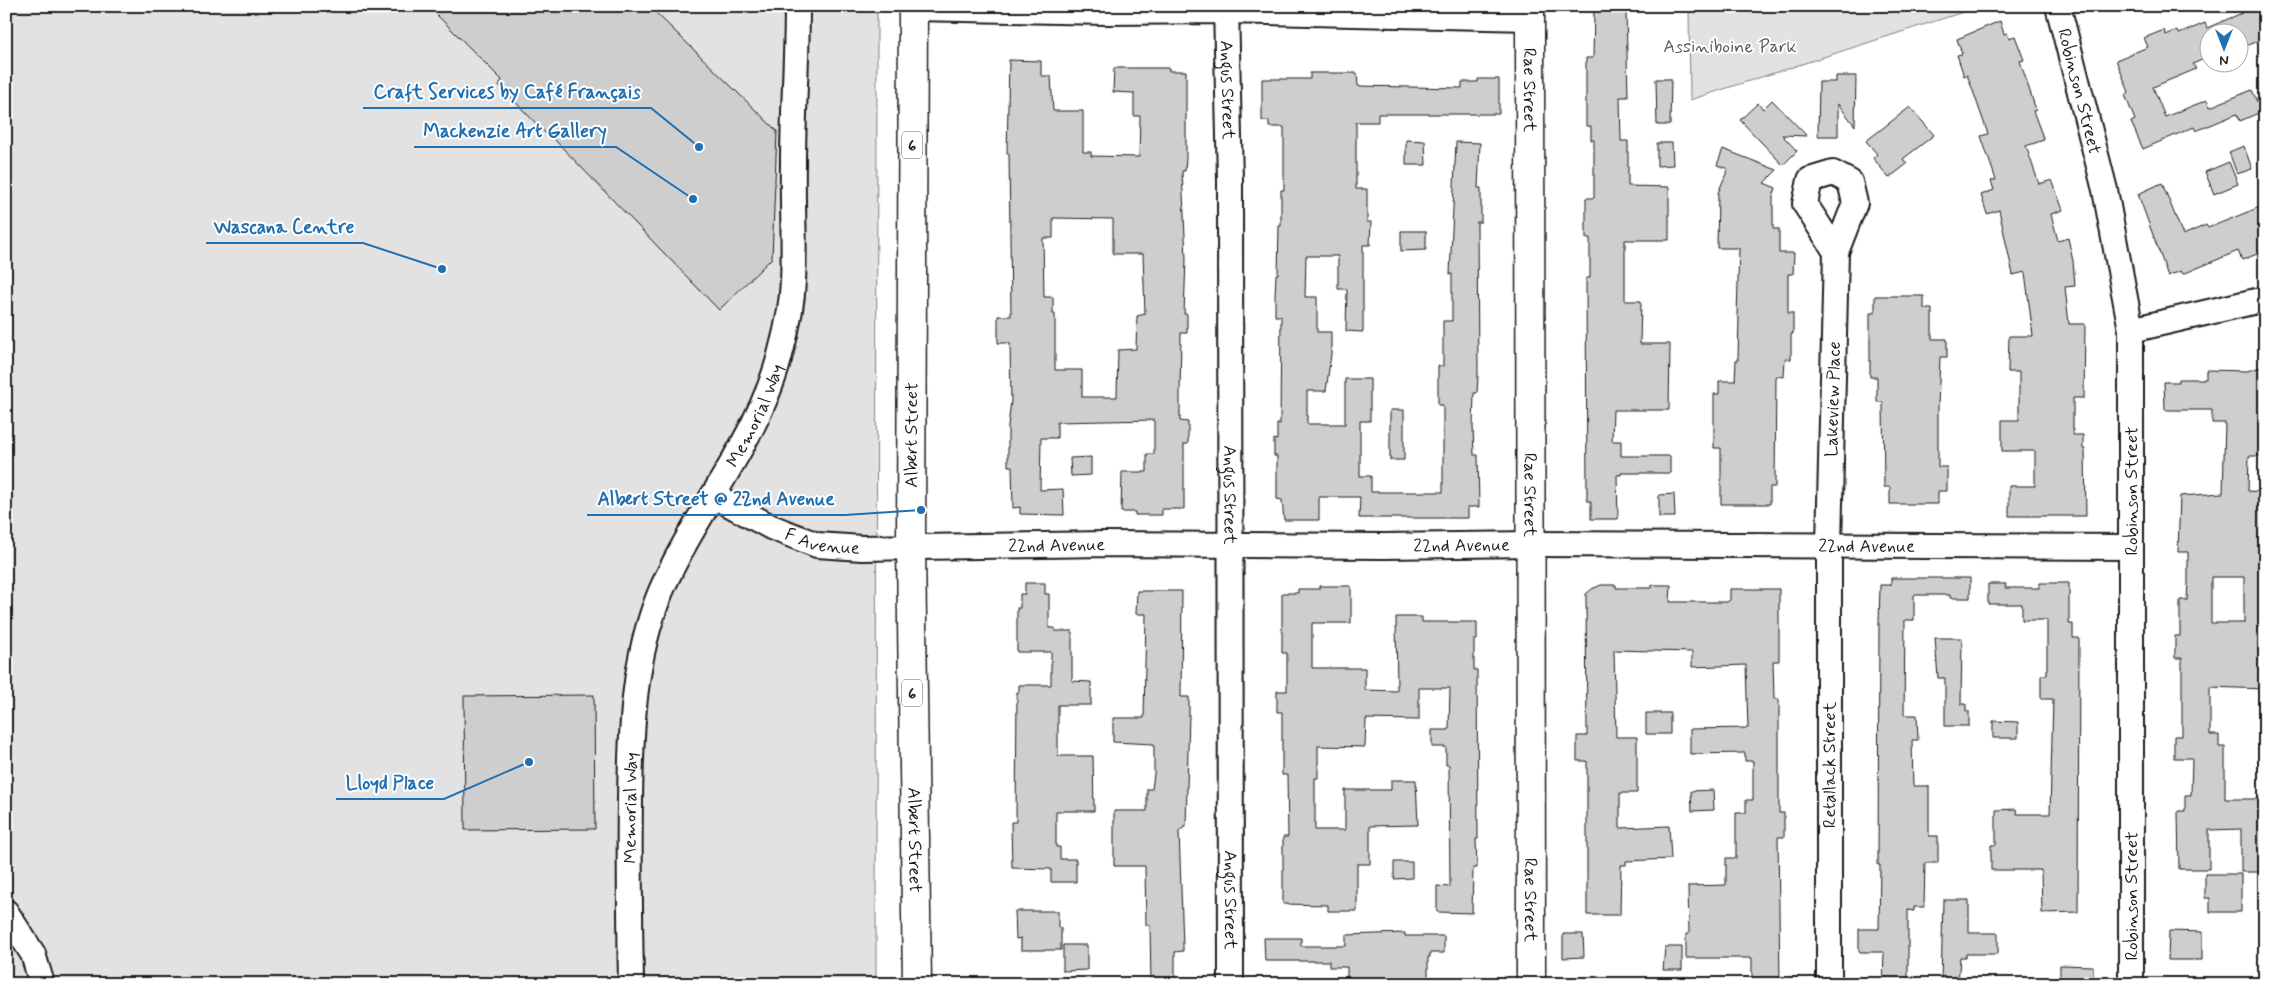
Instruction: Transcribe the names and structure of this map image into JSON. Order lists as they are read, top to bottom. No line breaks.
{"streets":{"main road":["Rae Street","6","Albert Street"],"street":["Angus Street","Robinson Street","Lakeview Place","Memorial Way","F Avenue","22nd Avenue","Retallack Street"]},"crossings":[["Angus Street","22nd Avenue"],["Rae Street","22nd Avenue"],["Robinson Street","22nd Avenue"],["Lakeview Place","22nd Avenue"],["Lakeview Place","Retallack Street"],["Memorial Way","F Avenue"],["Albert Street","F Avenue"],["Albert Street","22nd Avenue"],["F Avenue","22nd Avenue"],["22nd Avenue","Retallack Street"]],"parks":["Assiniboine Park"],"places":["Craft Services by Café Français","Mackenzie Art Gallery","Wascana Centre","Albert Street @ 22nd Avenue","Lloyd Place"],"north":"bottom"}
